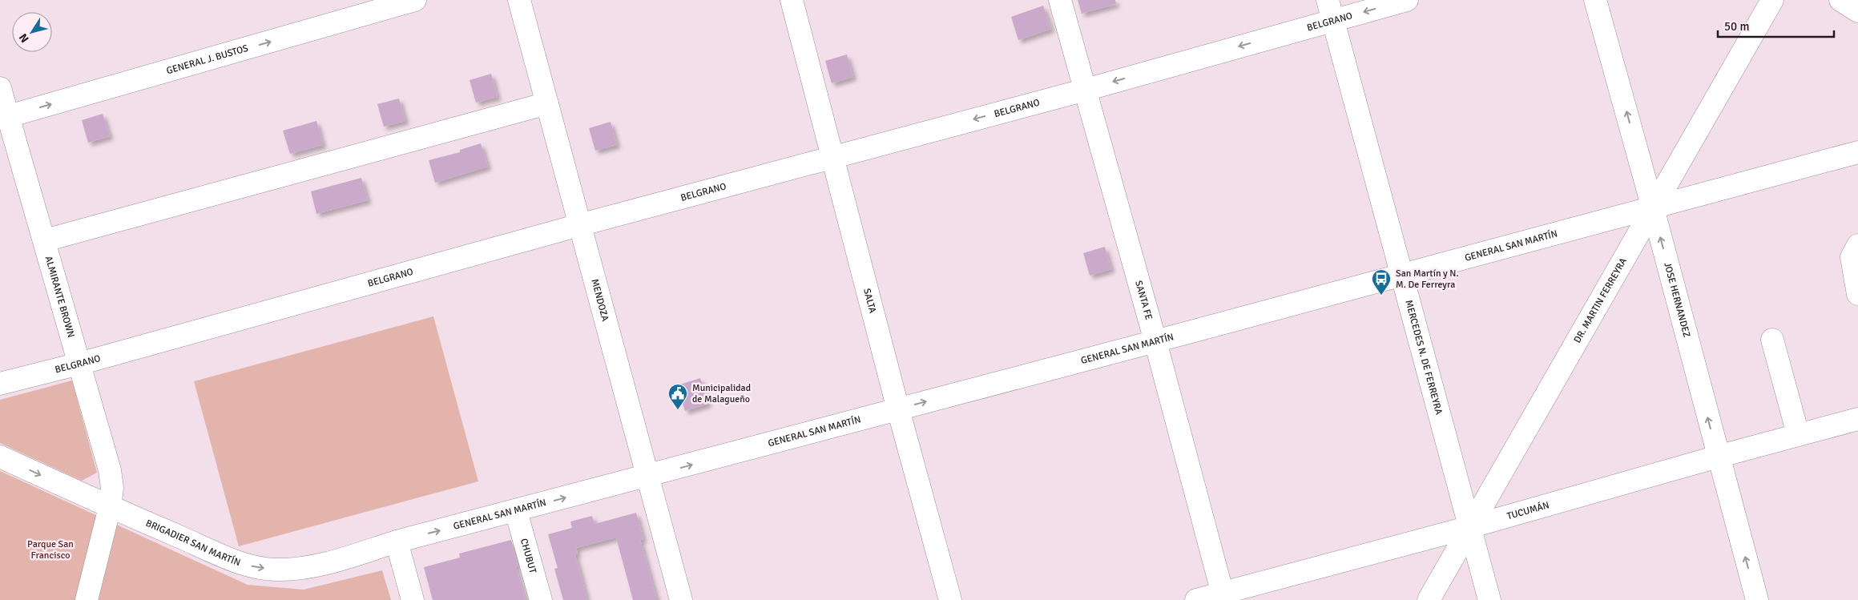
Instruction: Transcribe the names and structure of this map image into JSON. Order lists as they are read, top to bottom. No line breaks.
{"streets":{"street":["BELGRANO","GENERAL J. BUSTOS","GENERAL SAN MARTÍN","ALMIRANTE BROWN","SANTA FE","DR. MARTIN FERREYRA","JOSE HERNANDEZ","MENDOZA","SALTA","MERCEDES N. DE FERREYRA","TUCUMÁN","BRIGADIER SAN MARTÍN","CHUBUT"]},"crossings":[["BELGRANO","ALMIRANTE BROWN"],["BELGRANO","SANTA FE"],["BELGRANO","MENDOZA"],["BELGRANO","SALTA"],["BELGRANO","MERCEDES N. DE FERREYRA"],["GENERAL J. BUSTOS","ALMIRANTE BROWN"],["GENERAL SAN MARTÍN","SANTA FE"],["GENERAL SAN MARTÍN","DR. MARTIN FERREYRA"],["GENERAL SAN MARTÍN","JOSE HERNANDEZ"],["GENERAL SAN MARTÍN","MENDOZA"],["GENERAL SAN MARTÍN","SALTA"],["GENERAL SAN MARTÍN","MERCEDES N. DE FERREYRA"],["GENERAL SAN MARTÍN","BRIGADIER SAN MARTÍN"],["GENERAL SAN MARTÍN","CHUBUT"],["ALMIRANTE BROWN","BRIGADIER SAN MARTÍN"],["SANTA FE","TUCUMÁN"],["DR. MARTIN FERREYRA","JOSE HERNANDEZ"],["DR. MARTIN FERREYRA","MERCEDES N. DE FERREYRA"],["DR. MARTIN FERREYRA","TUCUMÁN"],["JOSE HERNANDEZ","TUCUMÁN"],["MERCEDES N. DE FERREYRA","TUCUMÁN"]],"one_way":["BELGRANO","GENERAL SAN MARTÍN","JOSE HERNANDEZ","BRIGADIER SAN MARTÍN"],"parks":["Parque San Francisco"],"places":{"bus stop":["San Martín y N. M. De Ferreyra"],"public building":["Municipalidad de Malagueño"]},"scale_bar":"50 m","north":"bottom left"}
